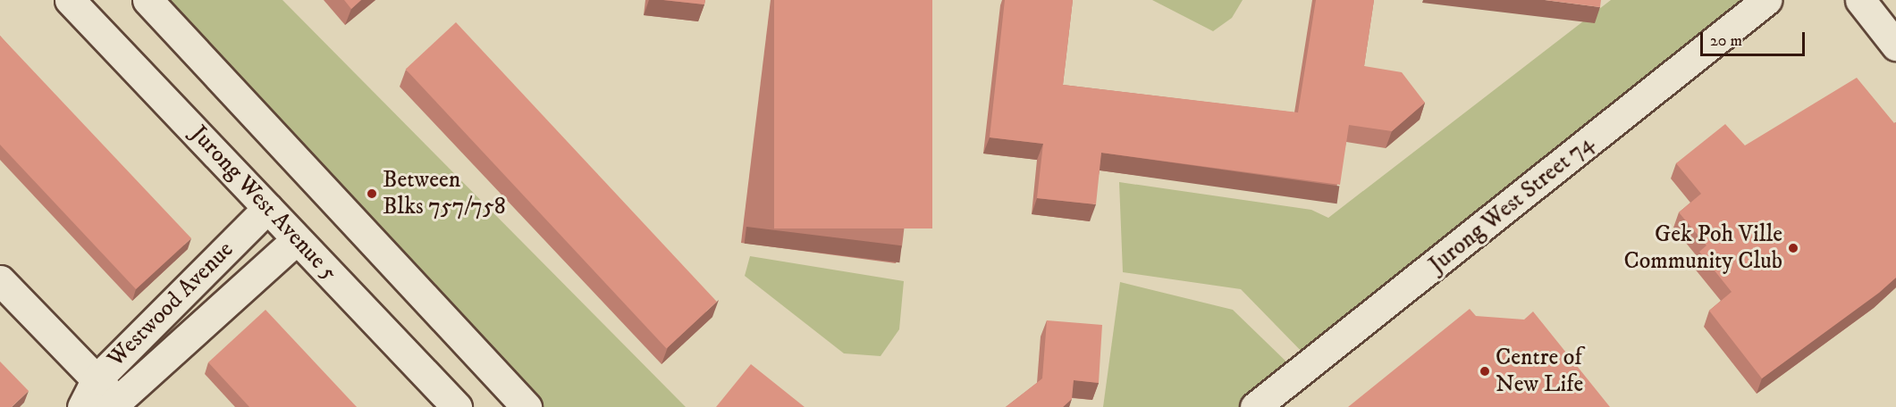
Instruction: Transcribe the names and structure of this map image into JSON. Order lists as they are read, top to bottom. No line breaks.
{"streets":{"street":["Jurong West Avenue 5","Jurong West Street 74","Westwood Avenue"]},"crossings":[["Jurong West Avenue 5","Westwood Avenue"]],"places":["Between Blks 757/758","Gek Poh Ville Community Club","Centre of New Life"],"scale_bar":"20 m"}
